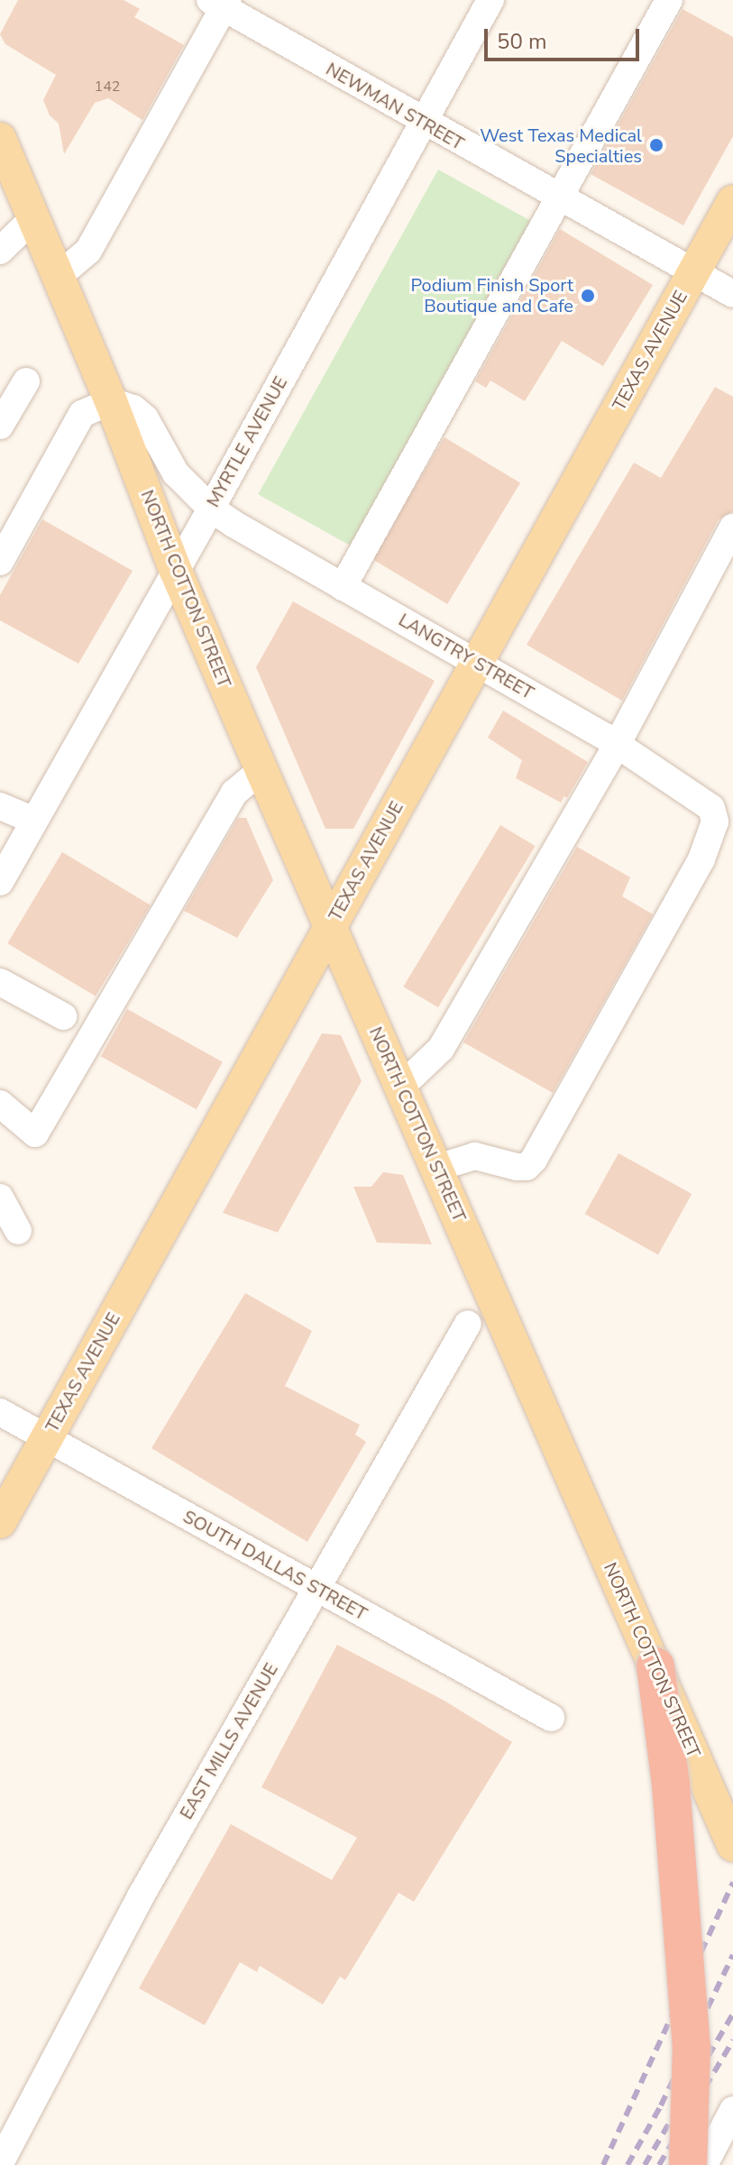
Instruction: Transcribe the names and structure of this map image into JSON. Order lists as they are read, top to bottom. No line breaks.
{"streets":{"main road":["TEXAS AVENUE","NORTH COTTON STREET"],"street":["NEWMAN STREET","MYRTLE AVENUE","LANGTRY STREET","SOUTH DALLAS STREET","EAST MILLS AVENUE"]},"crossings":[["NEWMAN STREET","TEXAS AVENUE"],["NEWMAN STREET","MYRTLE AVENUE"],["TEXAS AVENUE","NORTH COTTON STREET"],["TEXAS AVENUE","LANGTRY STREET"],["TEXAS AVENUE","SOUTH DALLAS STREET"],["MYRTLE AVENUE","NORTH COTTON STREET"],["MYRTLE AVENUE","LANGTRY STREET"],["NORTH COTTON STREET","LANGTRY STREET"],["SOUTH DALLAS STREET","EAST MILLS AVENUE"]],"places":["West Texas Medical Specialties","Podium Finish Sport Boutique and Cafe"],"house_numbers":["142"],"scale_bar":"50 m"}
